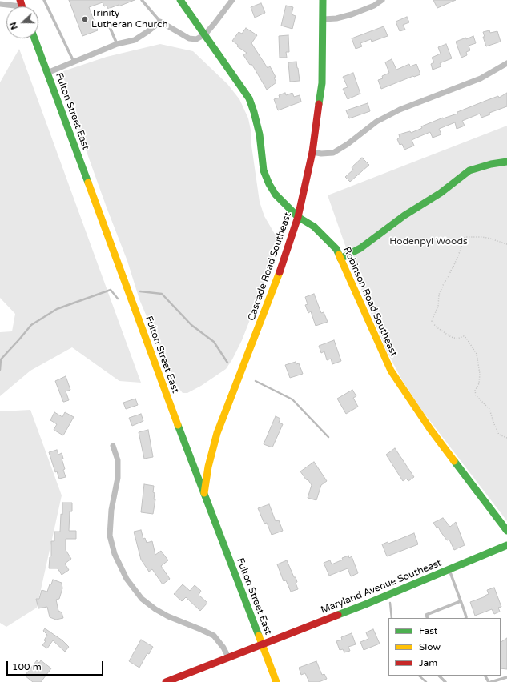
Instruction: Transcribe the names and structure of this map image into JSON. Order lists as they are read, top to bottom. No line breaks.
{"streets":{"main road":["Fulton Street East","Cascade Road Southeast","Robinson Road Southeast","Maryland Avenue Southeast"]},"crossings":[["Fulton Street East","Cascade Road Southeast"],["Fulton Street East","Maryland Avenue Southeast"],["Cascade Road Southeast","Robinson Road Southeast"]],"parks":["Hodenpyl Woods"],"places":["Trinity Lutheran Church"],"legend":["Fast","Slow","Jam"],"scale_bar":"100 m","north":"left"}
